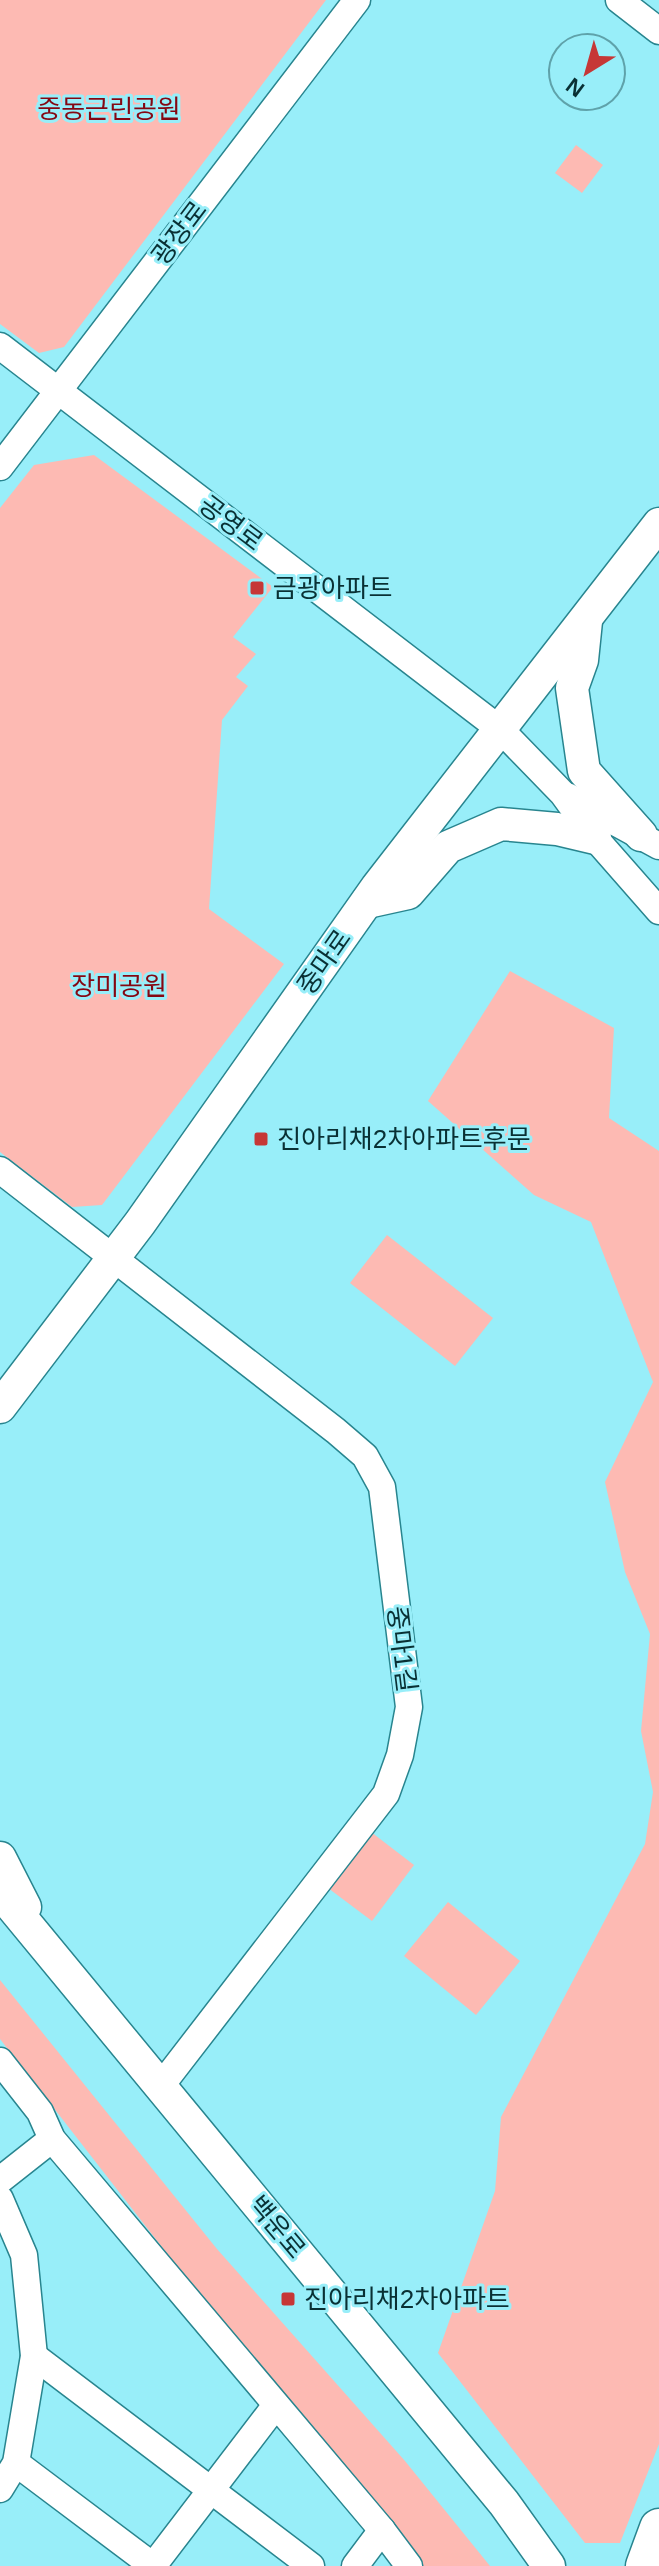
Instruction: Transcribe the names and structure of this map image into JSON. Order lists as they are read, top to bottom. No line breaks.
{"streets":{"main road":["중마로","백운로"],"street":["광장로","공영로","중마1길"]},"crossings":[["광장로","공영로"],["공영로","중마로"],["중마로","중마1길"],["중마1길","백운로"]],"parks":["중동근린공원","장미공원"],"places":{"transit":["금광아파트","진아리채2차아파트후문","진아리채2차아파트"]},"north":"bottom left"}
